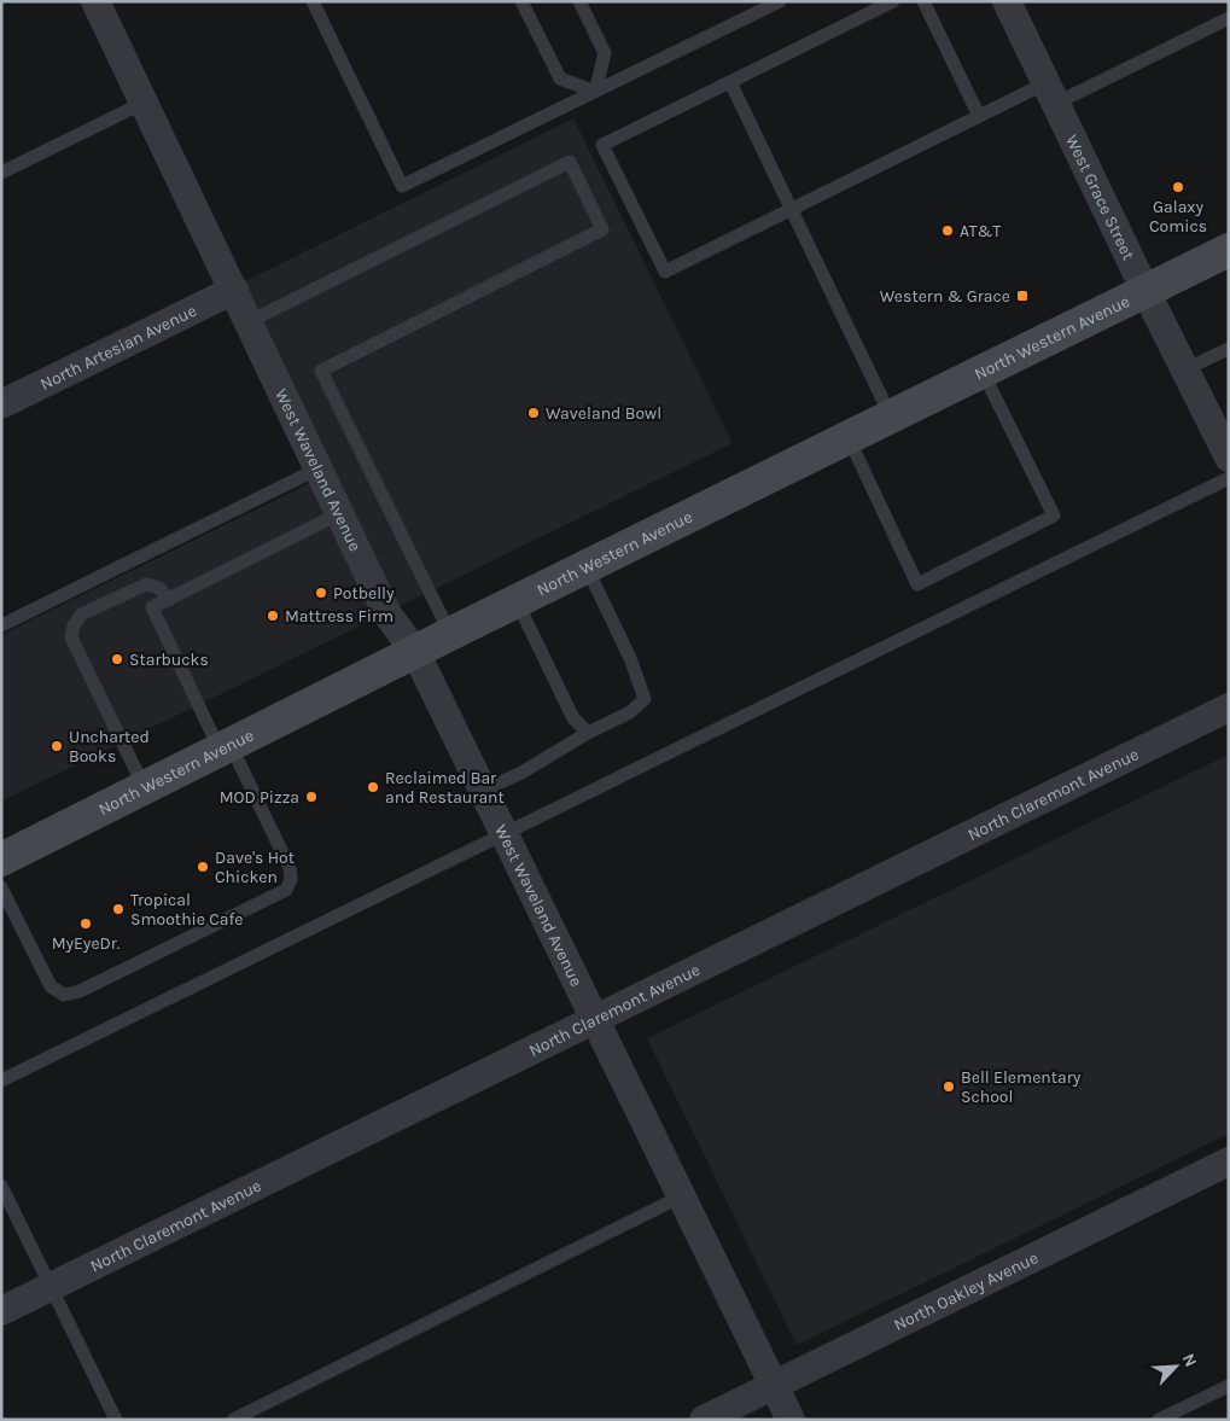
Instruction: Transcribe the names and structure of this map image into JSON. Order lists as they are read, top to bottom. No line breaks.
{"streets":{"main road":["North Western Avenue"],"street":["West Grace Street","North Artesian Avenue","West Waveland Avenue","North Claremont Avenue","North Oakley Avenue"]},"crossings":[["West Grace Street","North Western Avenue"],["North Western Avenue","West Waveland Avenue"],["North Artesian Avenue","West Waveland Avenue"],["West Waveland Avenue","North Claremont Avenue"],["West Waveland Avenue","North Oakley Avenue"]],"places":{"other":["Galaxy Comics","AT&T","Waveland Bowl","Potbelly","Mattress Firm","Starbucks","Uncharted Books","Reclaimed Bar and Restaurant","MOD Pizza","Dave's Hot Chicken","Tropical Smoothie Cafe","MyEyeDr.","Bell Elementary School"],"transit":["Western & Grace"]},"north":"top right"}
